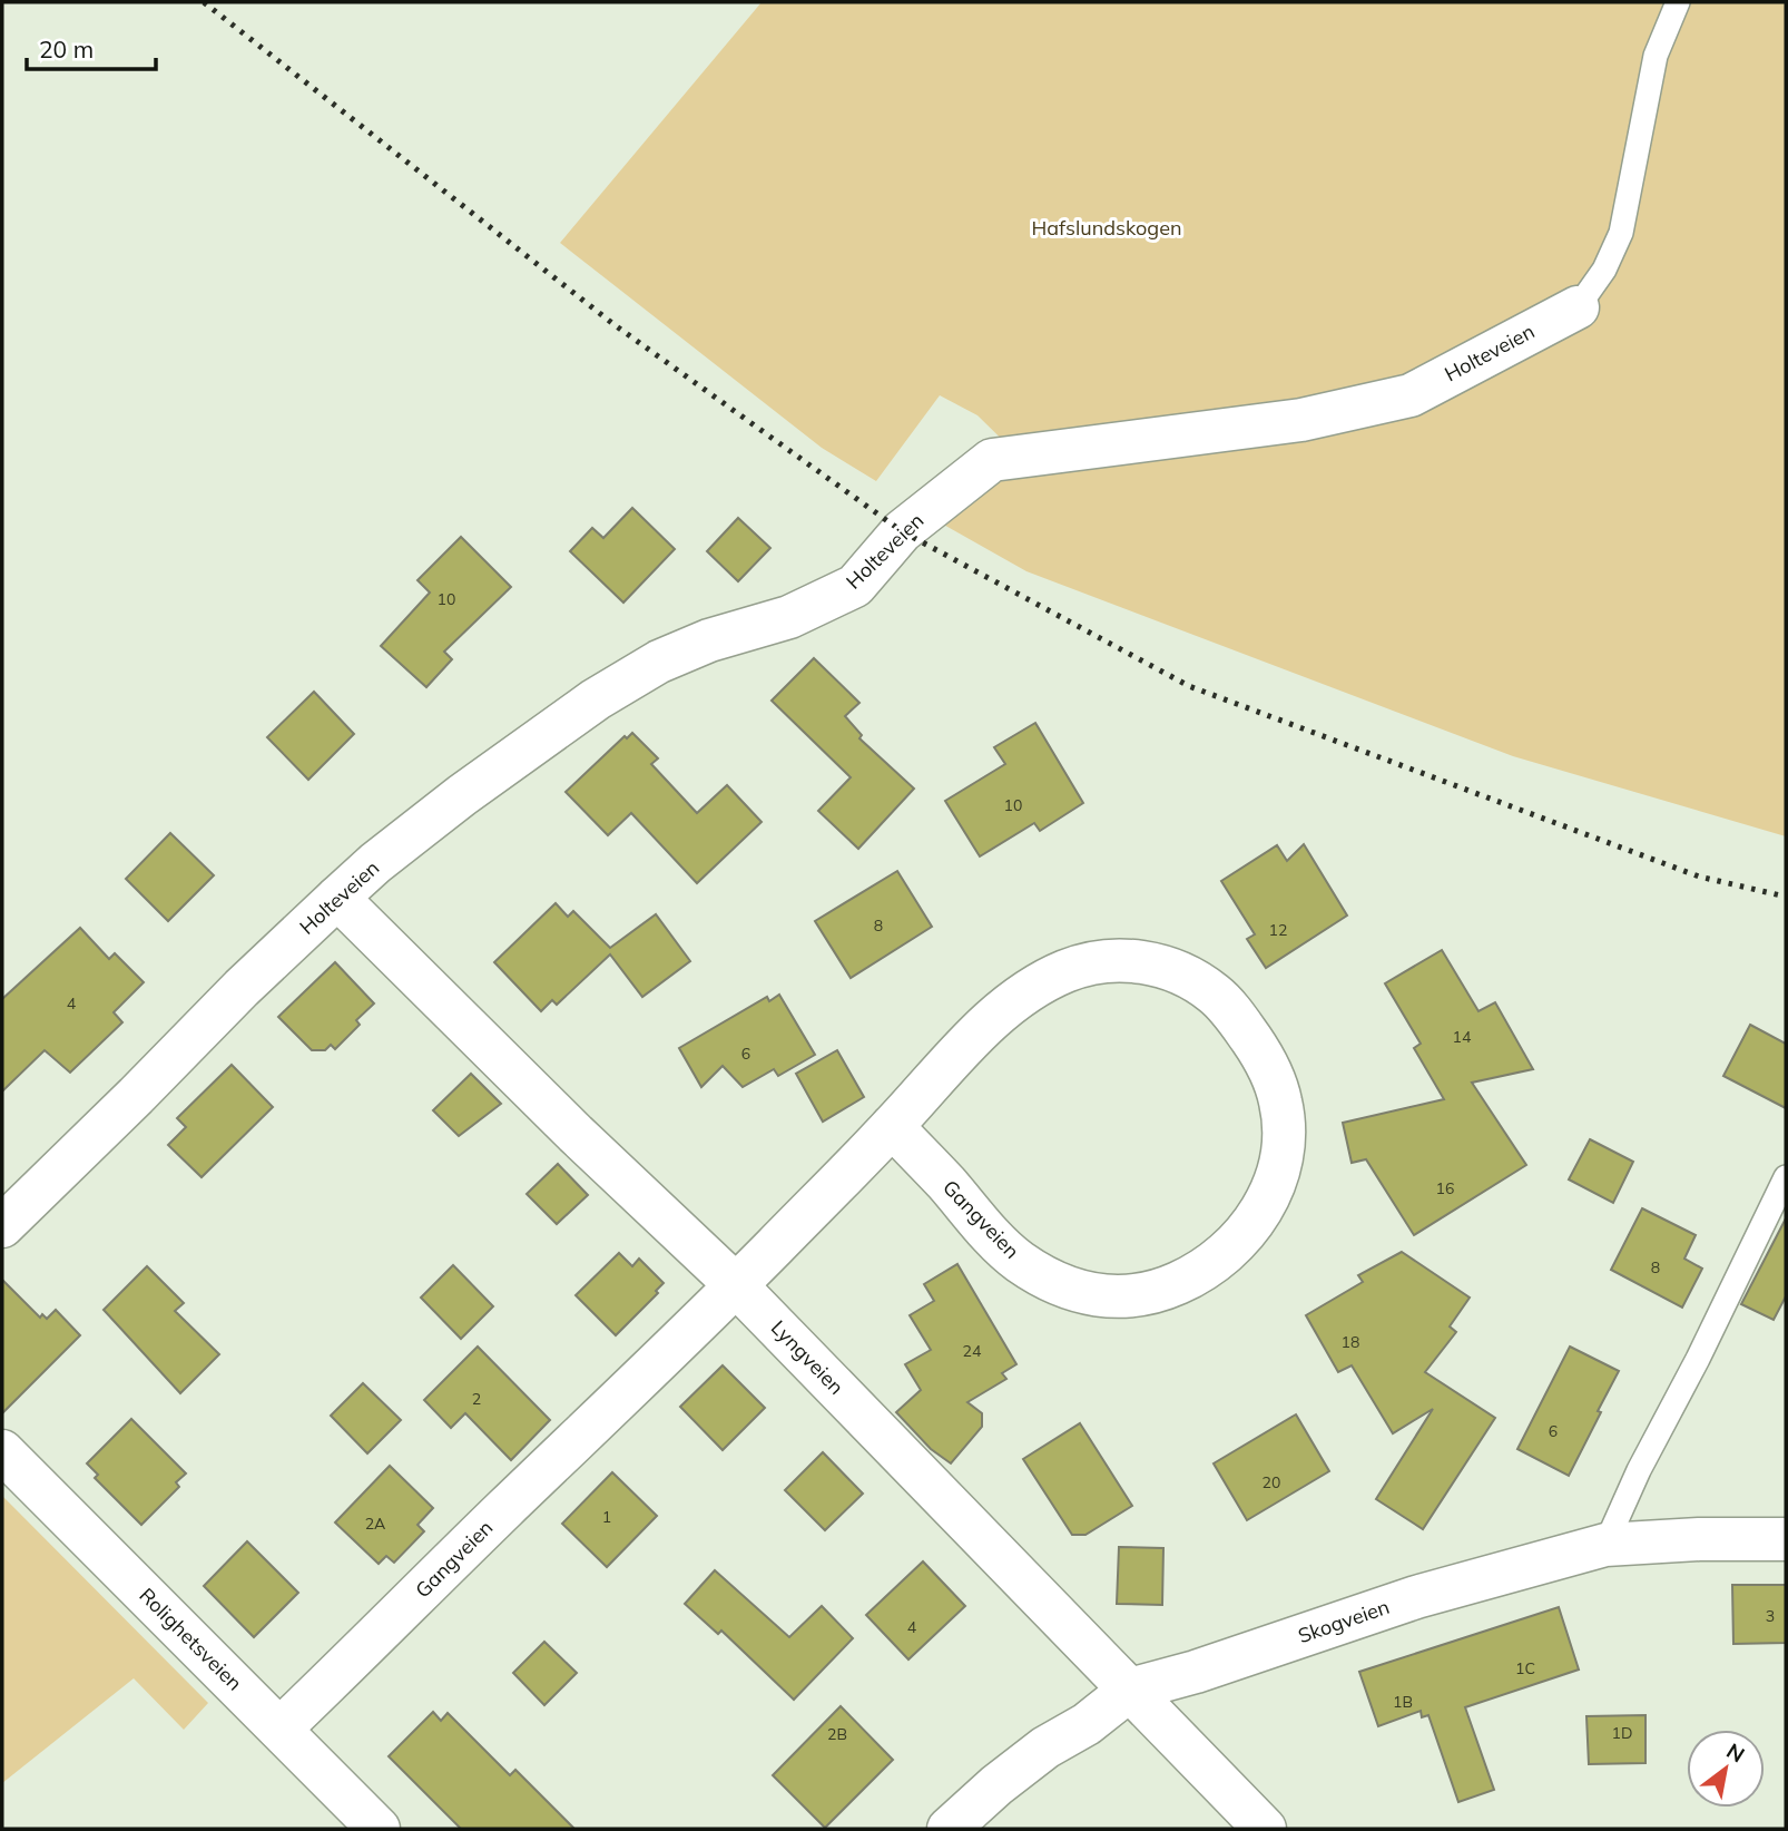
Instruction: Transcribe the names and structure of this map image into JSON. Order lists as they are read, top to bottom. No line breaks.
{"streets":{"street":["Holteveien","Gangveien","Lyngveien","Skogveien","Rolighetsveien"]},"crossings":[["Holteveien","Lyngveien"],["Gangveien","Lyngveien"],["Gangveien","Rolighetsveien"],["Lyngveien","Skogveien"]],"parks":["Hafslundskogen"],"house_numbers":["10","10","8","12","4","14","6","16","8","18","24","2","6","20","1","2A","3","4","1C","1B","1D","2B"],"scale_bar":"20 m","north":"top right"}
